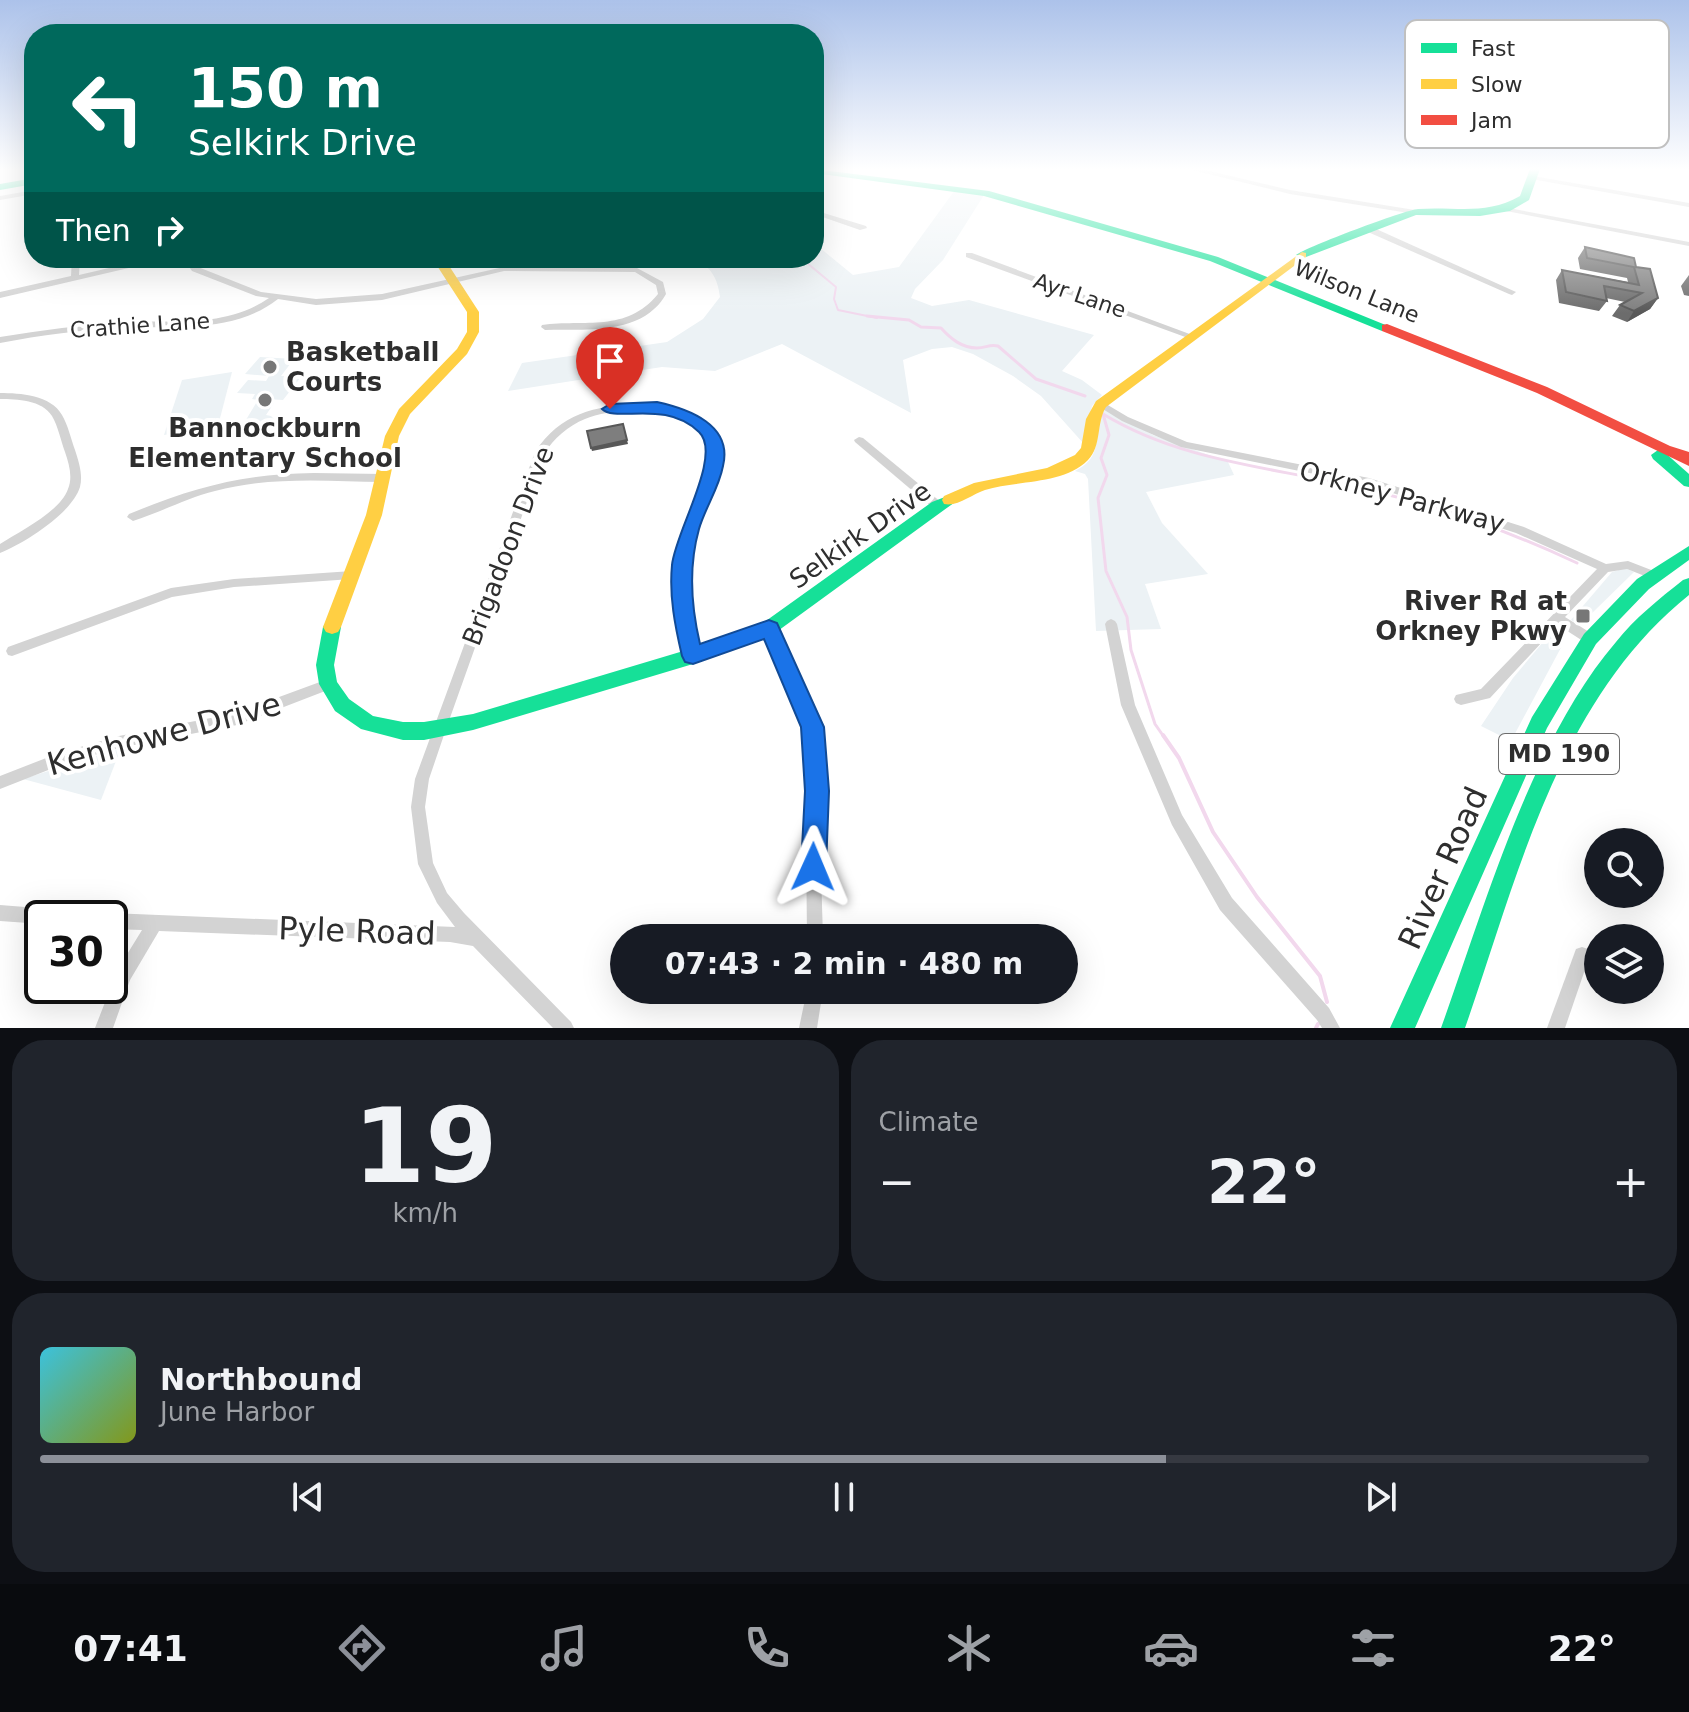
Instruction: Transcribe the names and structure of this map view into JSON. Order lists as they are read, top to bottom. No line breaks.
{"streets":{"street":["Wilson Lane","Ayr Lane","Crathie Lane","Orkney Parkway","Selkirk Drive","Brigadoon Drive","Kenhowe Drive","MD 190","River Road","Pyle Road"]},"crossings":[["Orkney Parkway","Selkirk Drive"],["Orkney Parkway","River Road"],["Selkirk Drive","Brigadoon Drive"],["Selkirk Drive","Kenhowe Drive"],["Brigadoon Drive","Pyle Road"]],"places":{"other":["Basketball Courts","Bannockburn Elementary School"],"transit":["River Rd at Orkney Pkwy"]},"legend":["Fast","Slow","Jam"],"page":{"turn":["150 m","Selkirk Drive"],"then":"Then","limit":"30","trip":"07:43 · 2 min · 480 m","tile":[["19","km/h"],"Climate"],"heat":["−","22°","+"],"song":["Northbound","June Harbor"],"tabs":["07:41","22°"]}}
